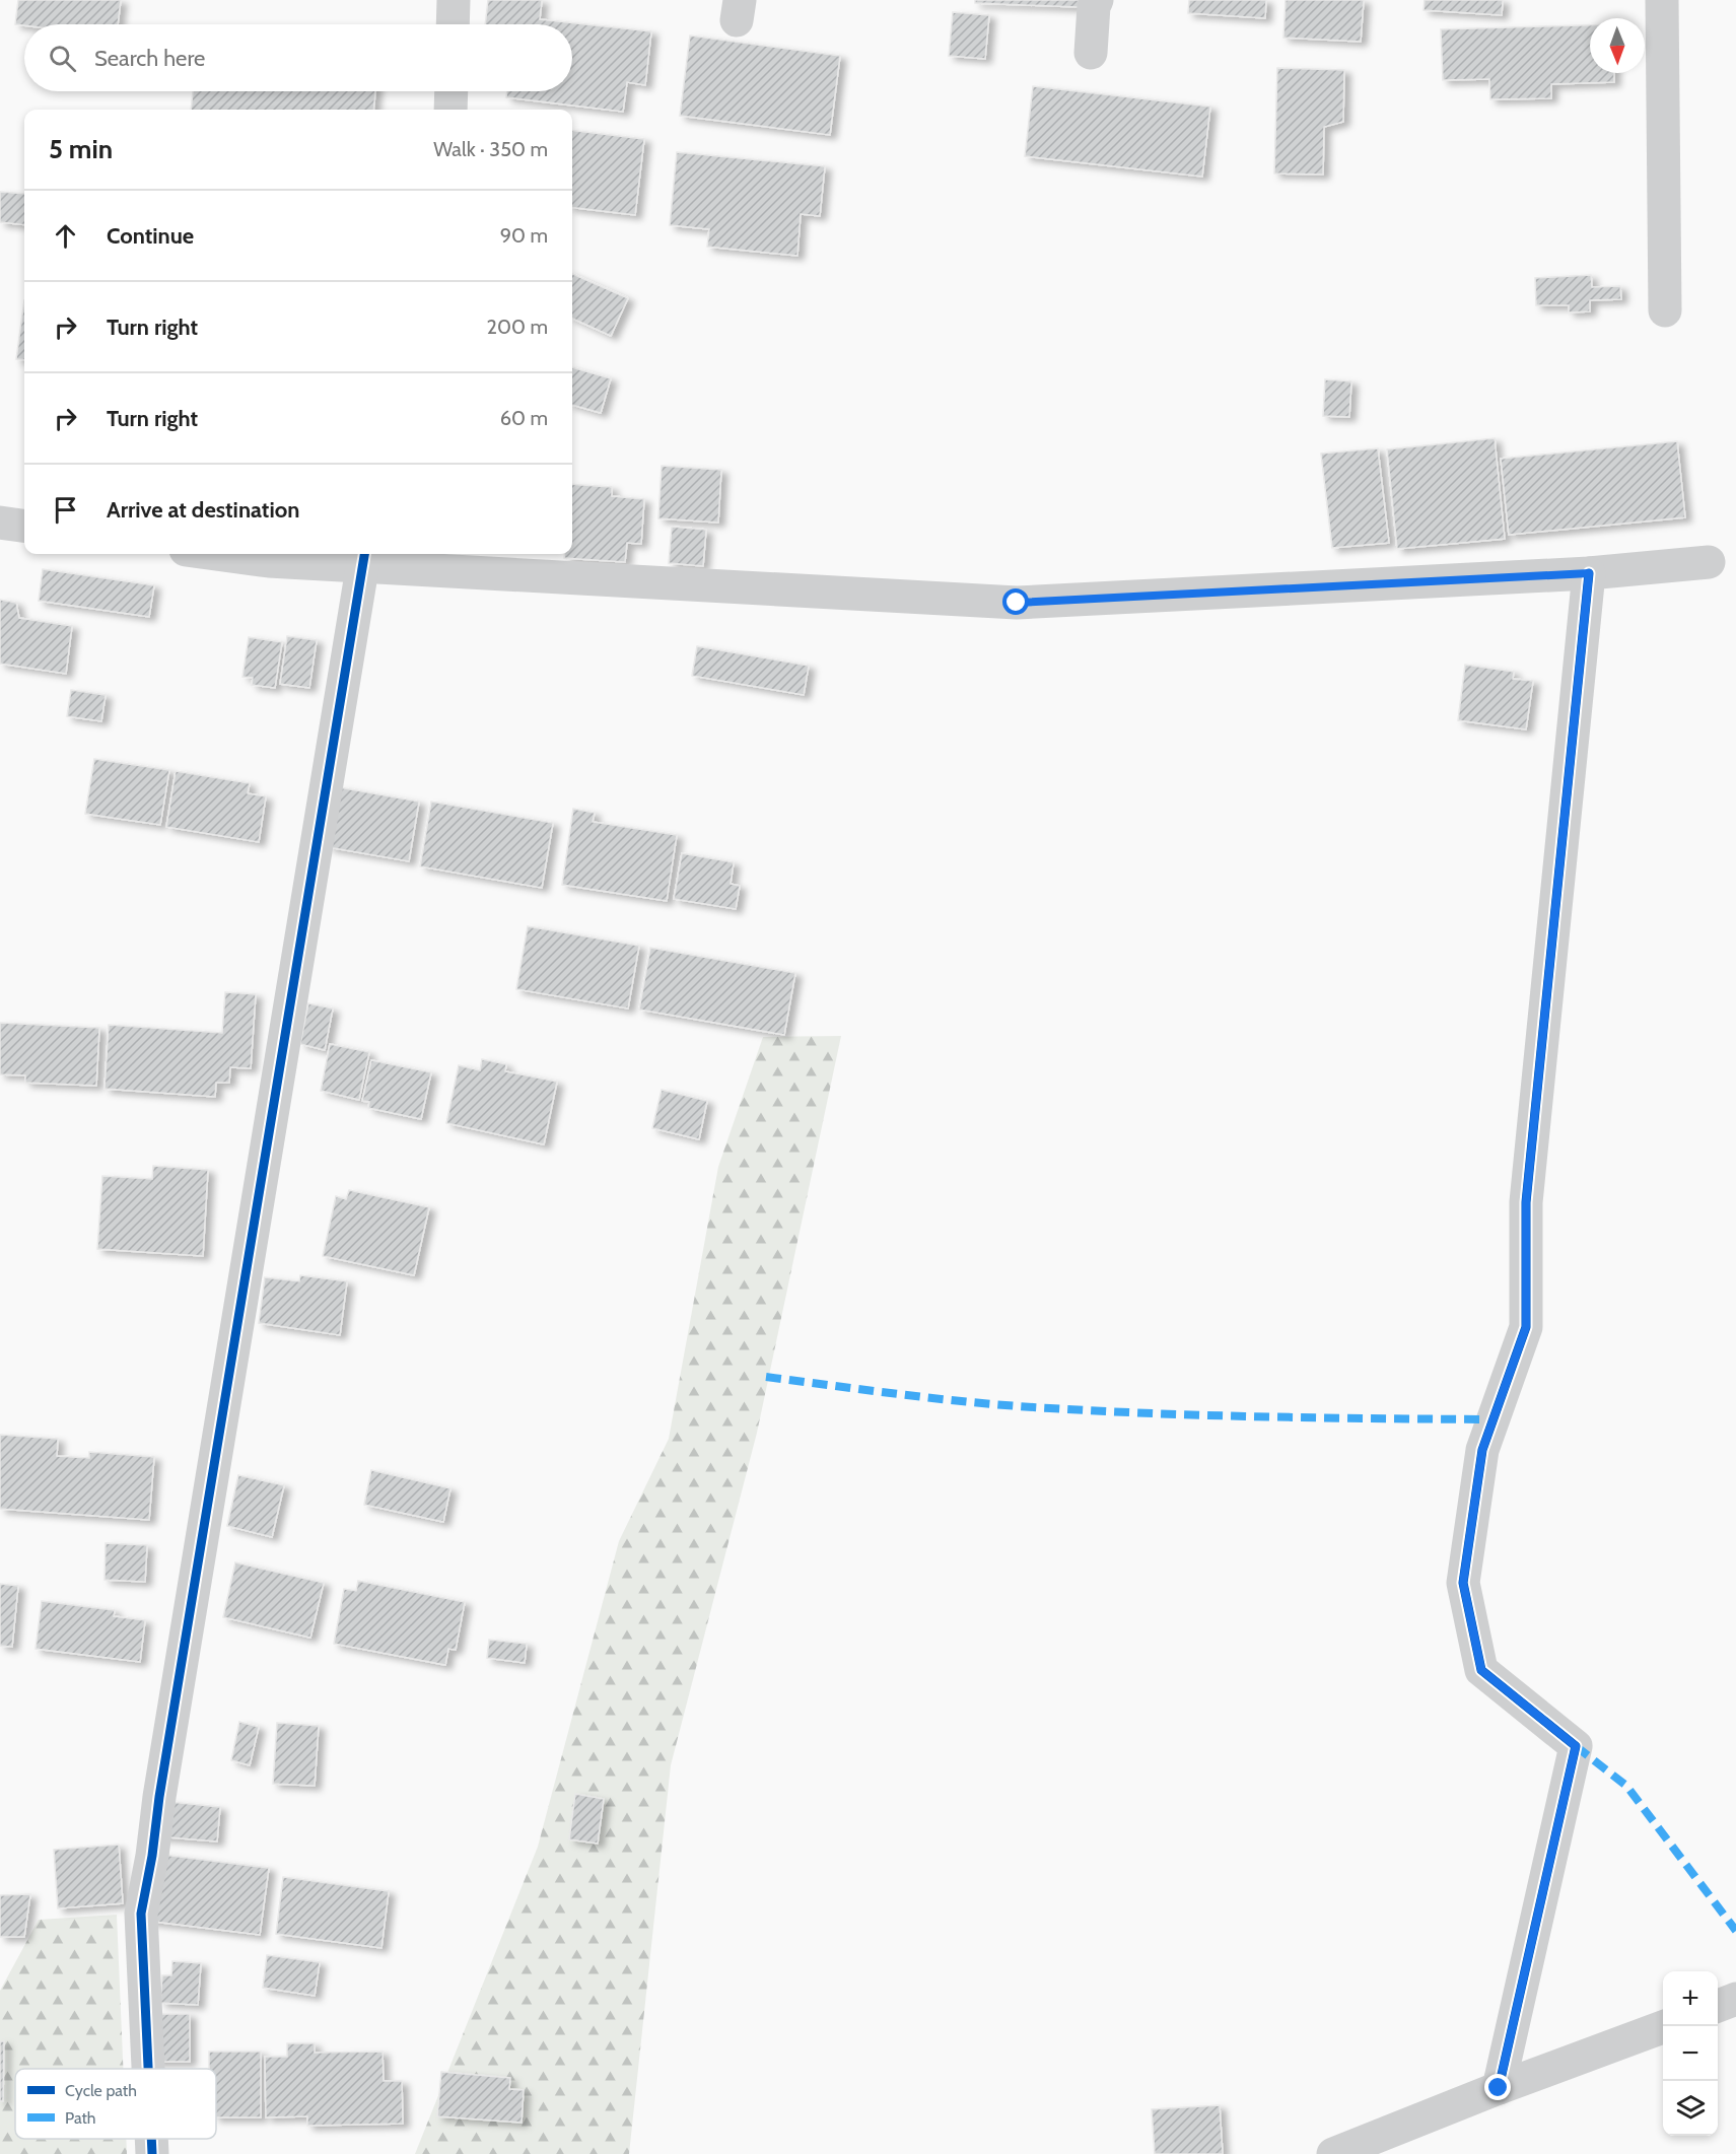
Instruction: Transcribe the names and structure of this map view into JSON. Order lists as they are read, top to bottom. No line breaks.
{"legend":["Cycle path","Path"],"north":"bottom","page":{"search":"Search here","heading":["5 min","Walk · 350 m"],"list":[["Continue","90 m"],["Turn right","200 m"],["Turn right","60 m"],"Arrive at destination"],"map_buttons":["+","−"]}}
